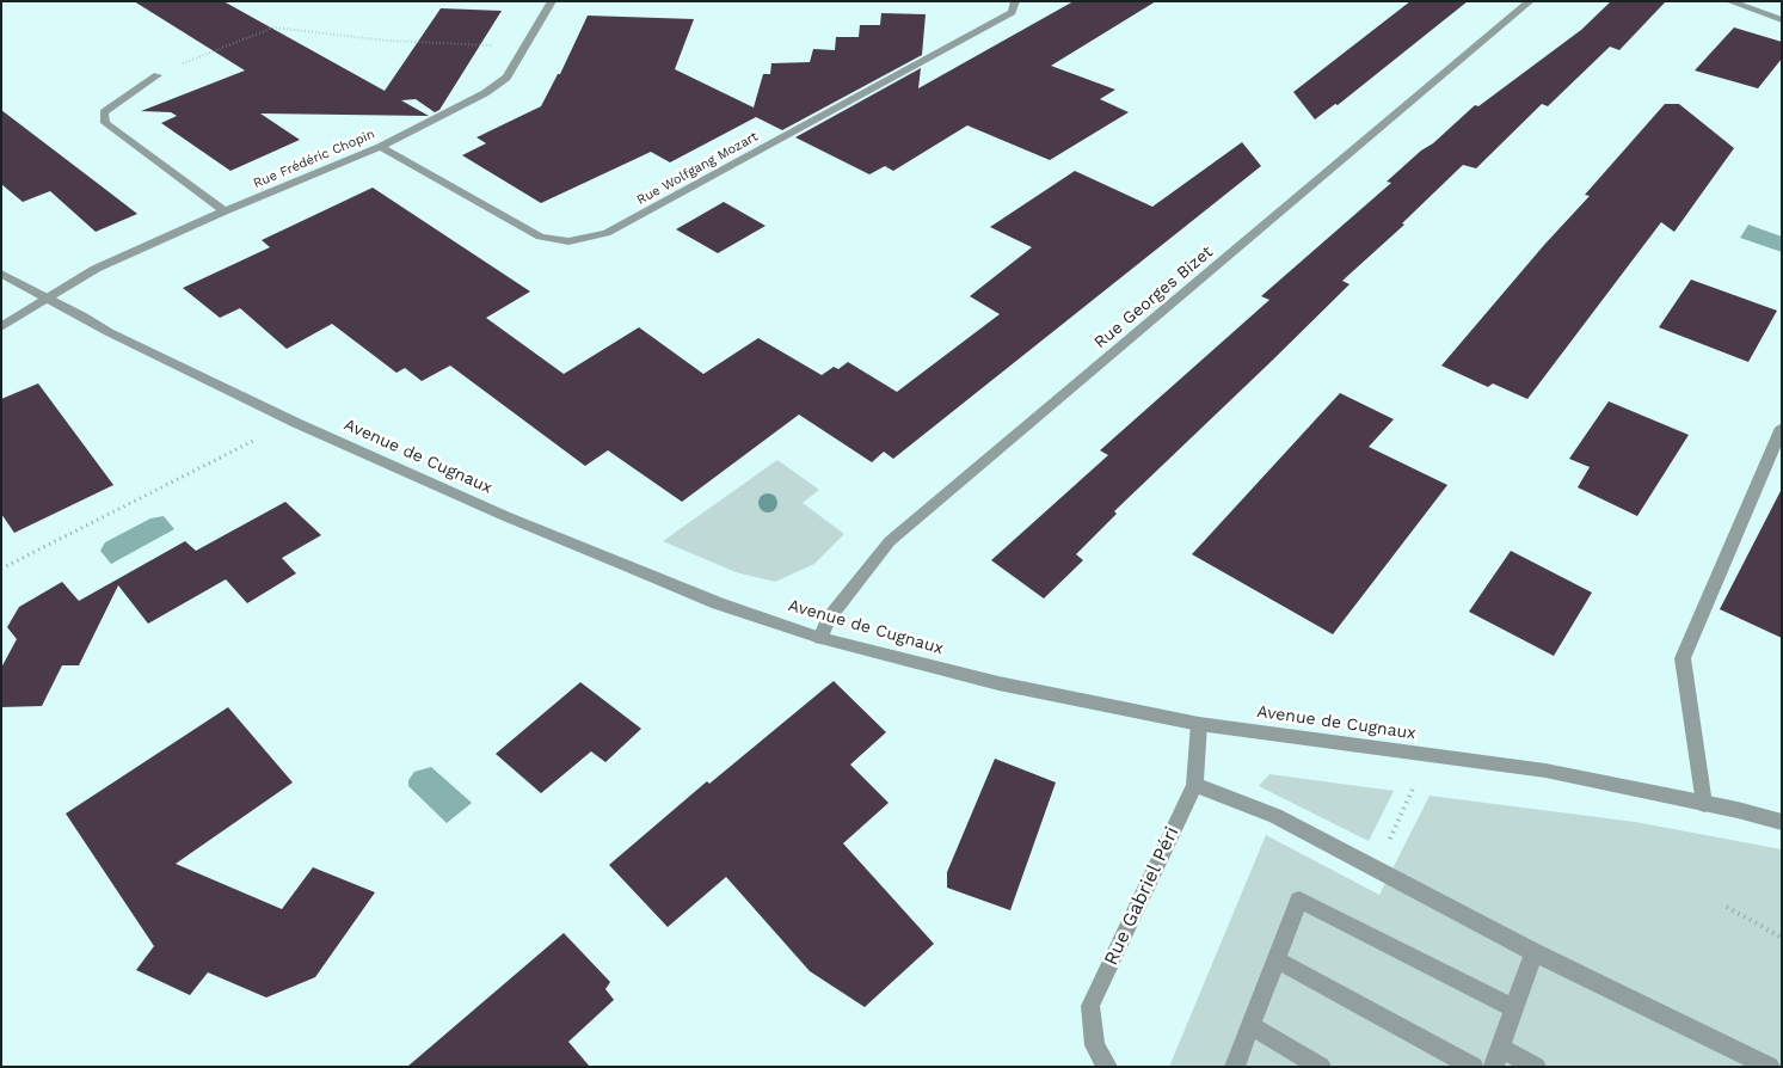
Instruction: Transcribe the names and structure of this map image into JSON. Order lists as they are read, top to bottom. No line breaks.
{"streets":{"street":["Rue Frédéric Chopin","Rue Wolfgang Mozart","Rue Georges Bizet","Avenue de Cugnaux","Rue Gabriel Péri"]},"crossings":[["Rue Frédéric Chopin","Rue Wolfgang Mozart"],["Rue Frédéric Chopin","Avenue de Cugnaux"],["Rue Georges Bizet","Avenue de Cugnaux"],["Avenue de Cugnaux","Rue Gabriel Péri"]]}
